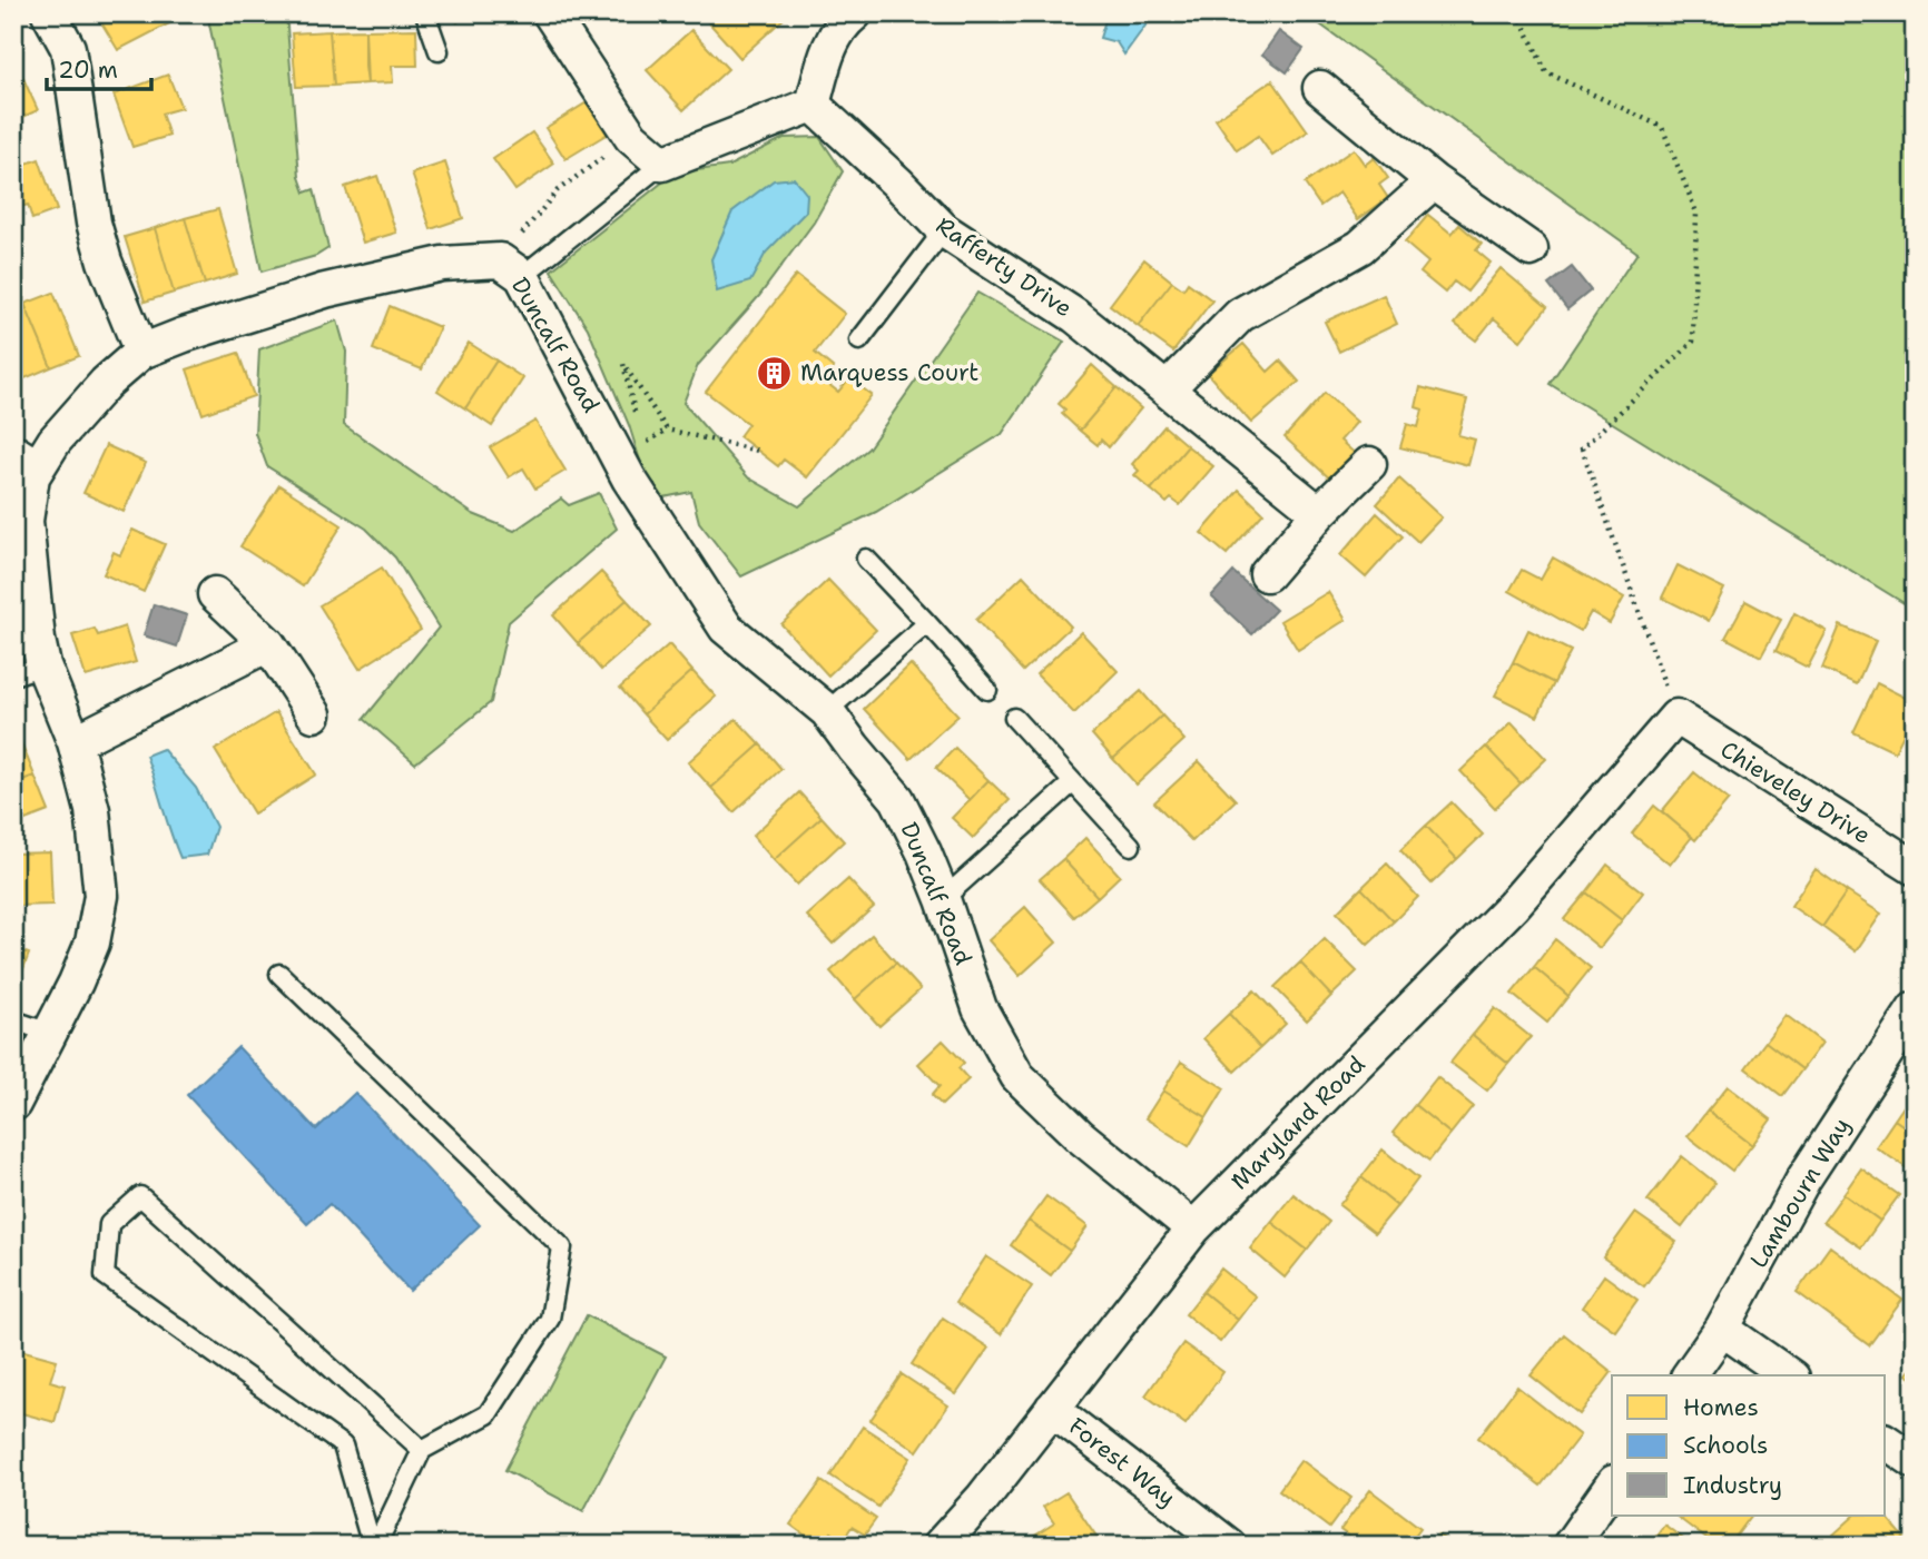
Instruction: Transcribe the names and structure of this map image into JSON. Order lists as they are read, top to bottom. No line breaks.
{"streets":{"street":["Rafferty Drive","Duncalf Road","Chieveley Drive","Maryland Road","Lambourn Way","Forest Way"]},"crossings":[["Duncalf Road","Maryland Road"],["Chieveley Drive","Maryland Road"],["Maryland Road","Forest Way"]],"places":{"building":["Marquess Court"]},"legend":["Homes","Schools","Industry"],"scale_bar":"20 m"}
